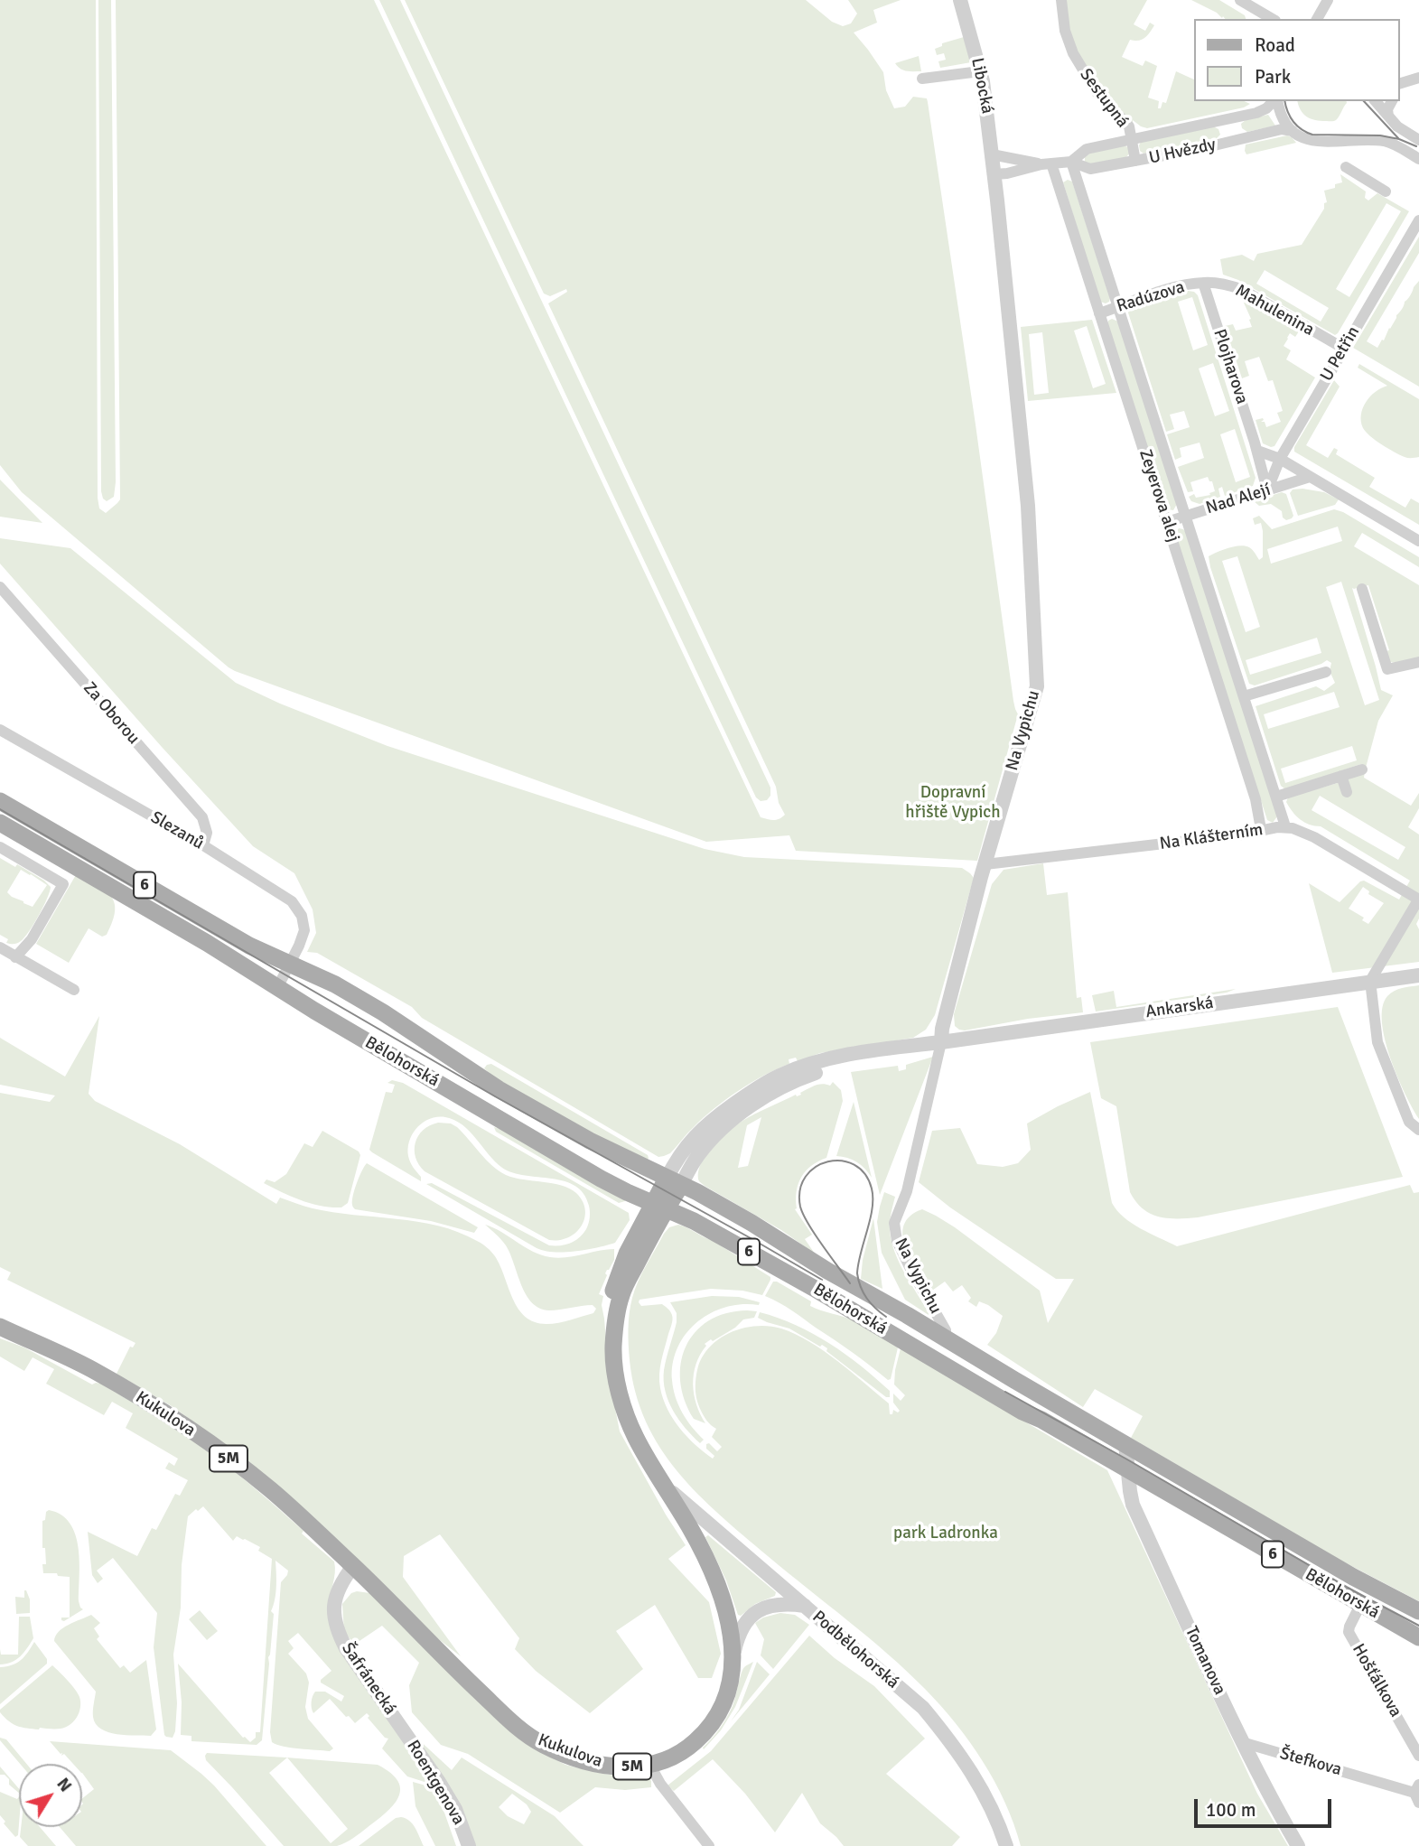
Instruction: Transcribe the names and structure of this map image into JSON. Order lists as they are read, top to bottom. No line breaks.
{"streets":{"main road":["6","Bělohorská","Kukulova","5M"],"street":["Libocká","Sestupná","U Hvězdy","Radúzova","Mahulenina","U Petřin","Plojharova","Zeyerova alej","Nad Alejí","Za Oborou","Na Vypichu","Slezanů","Na Klášterním","Ankarská","Podbělohorská","Tomanova","Šafránecká","Hošťálkova","Štefkova","Roentgenova"]},"crossings":[["Libocká","U Hvězdy"],["Libocká","Na Vypichu"],["Sestupná","U Hvězdy"],["U Hvězdy","Zeyerova alej"],["U Hvězdy","Na Vypichu"],["Radúzova","Mahulenina"],["Radúzova","Plojharova"],["Radúzova","Zeyerova alej"],["Mahulenina","U Petřin"],["Mahulenina","Plojharova"],["U Petřin","Plojharova"],["U Petřin","Nad Alejí"],["Plojharova","Nad Alejí"],["Zeyerova alej","Nad Alejí"],["Zeyerova alej","Na Klášterním"],["Za Oborou","Slezanů"],["Na Vypichu","Na Klášterním"],["Na Vypichu","Ankarská"],["Na Vypichu","Bělohorská"],["Slezanů","Bělohorská"],["Ankarská","Bělohorská"],["Ankarská","5M"],["Bělohorská","Kukulova"],["Bělohorská","5M"],["Bělohorská","Tomanova"],["Bělohorská","Hošťálkova"],["Kukulova","5M"],["Kukulova","Podbělohorská"],["Kukulova","Šafránecká"],["Tomanova","Štefkova"],["Šafránecká","Roentgenova"]],"parks":["Dopravní hřiště Vypich","park Ladronka"],"legend":["Road","Park"],"scale_bar":"100 m","north":"top right"}
